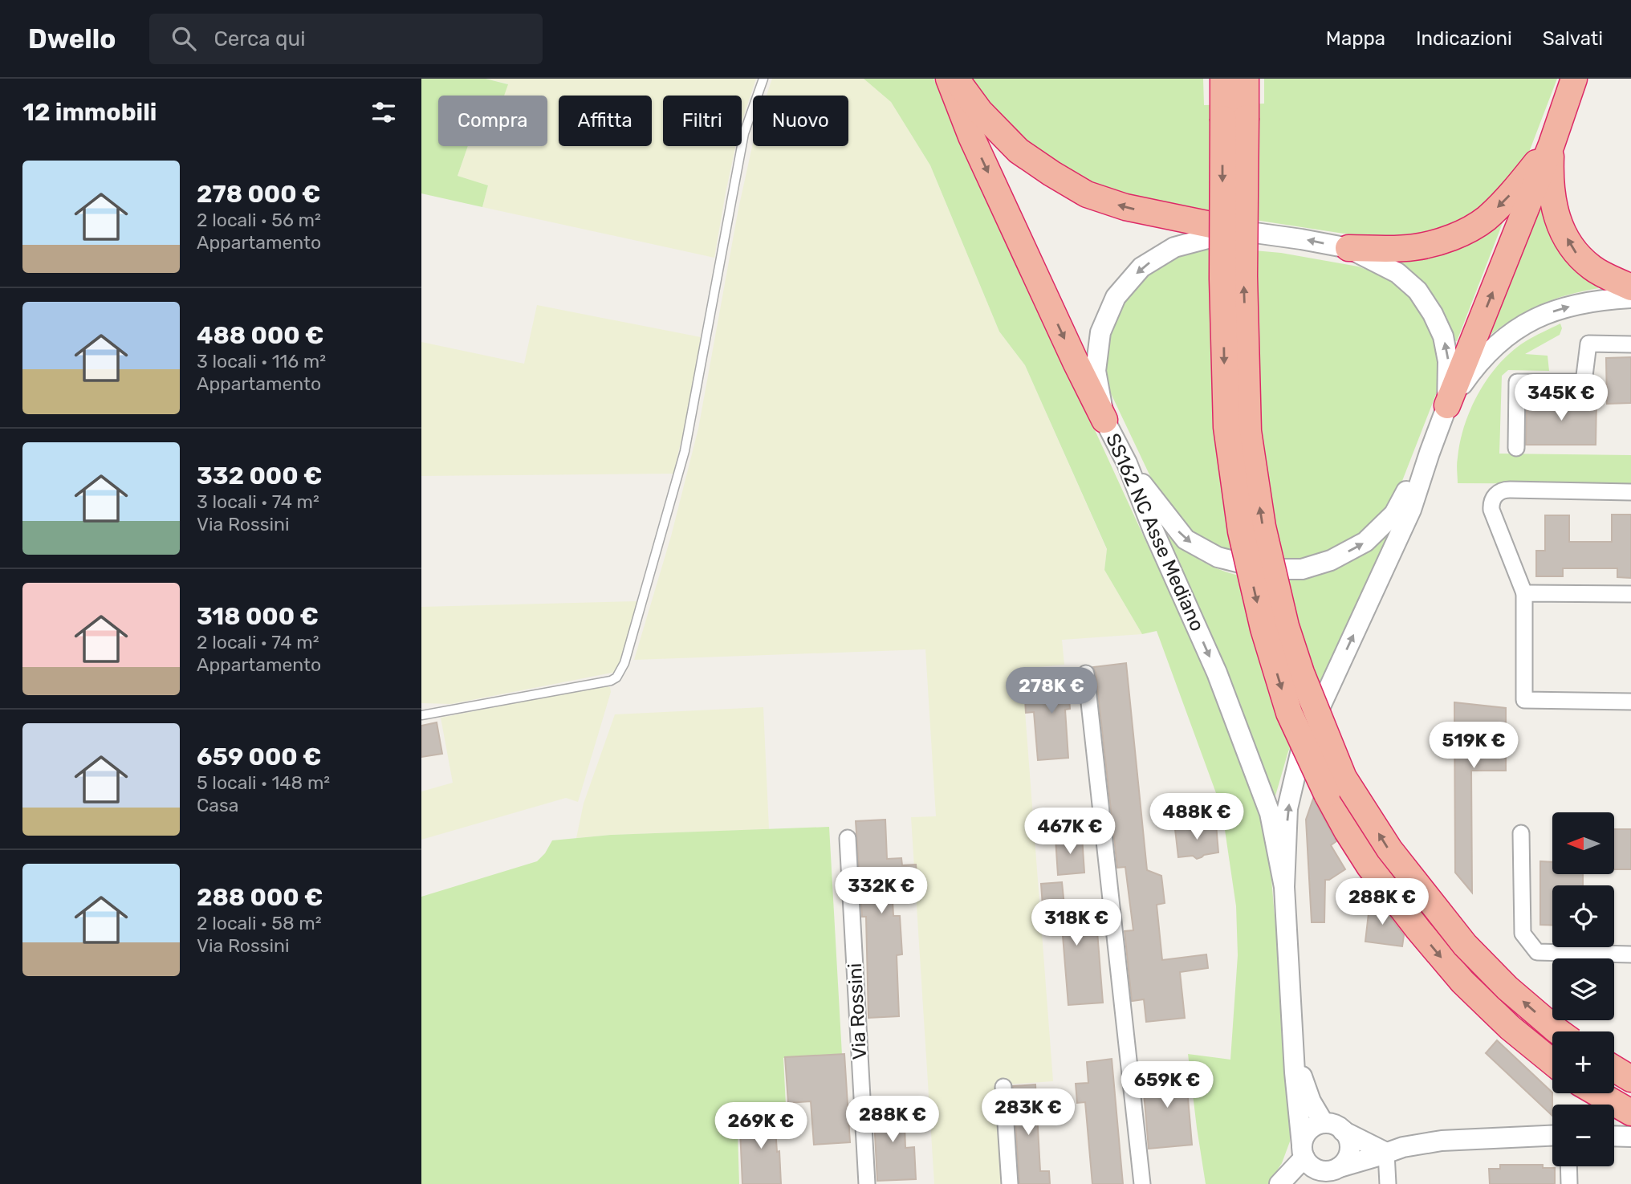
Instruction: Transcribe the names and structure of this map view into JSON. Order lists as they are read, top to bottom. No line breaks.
{"streets":{"street":["SS162 NC Asse Mediano","Via Rossini"]},"north":"left","page":{"header":"Dwello","search":"Cerca qui","nav":["Mappa","Indicazioni","Salvati"],"heading":"12 immobili","chip":["Compra","Affitta","Filtri","Nuovo"],"list":[{"name":"278 000 €","note":"2 locali · 56 m² · Appartamento"},{"name":"488 000 €","note":"3 locali · 116 m² · Appartamento"},{"name":"332 000 €","note":"3 locali · 74 m² · Via Rossini"},{"name":"318 000 €","note":"2 locali · 74 m² · Appartamento"},{"name":"659 000 €","note":"5 locali · 148 m² · Casa"},{"name":"288 000 €","note":"2 locali · 58 m² · Via Rossini"}],"price":["345K €","278K €","519K €","488K €","467K €","332K €","288K €","318K €","659K €","283K €","288K €","269K €"],"map_buttons":["+","−"]}}
